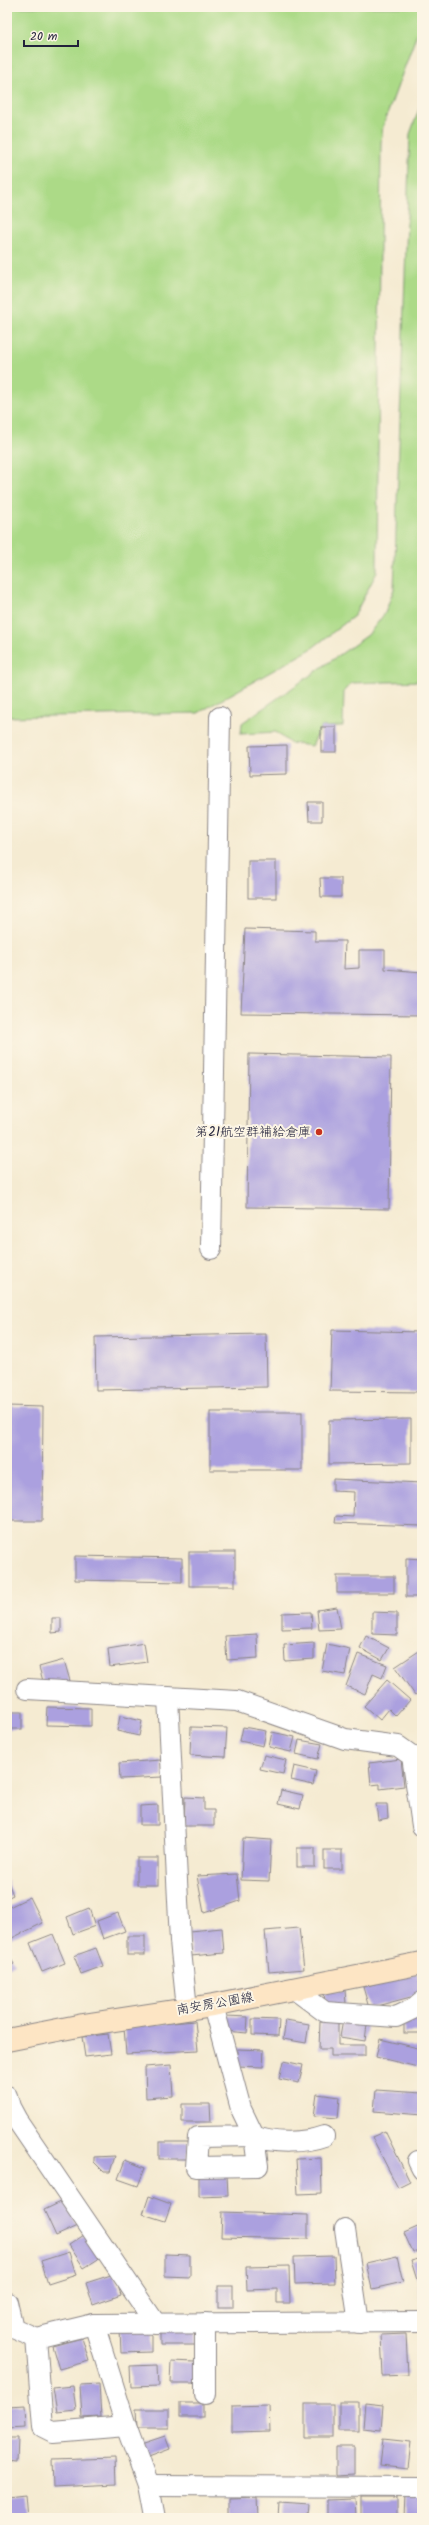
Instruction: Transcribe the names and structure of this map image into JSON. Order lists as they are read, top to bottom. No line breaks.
{"streets":{"main road":["南安房公園線"]},"places":["第21航空群補給倉庫"],"scale_bar":"20 m"}
